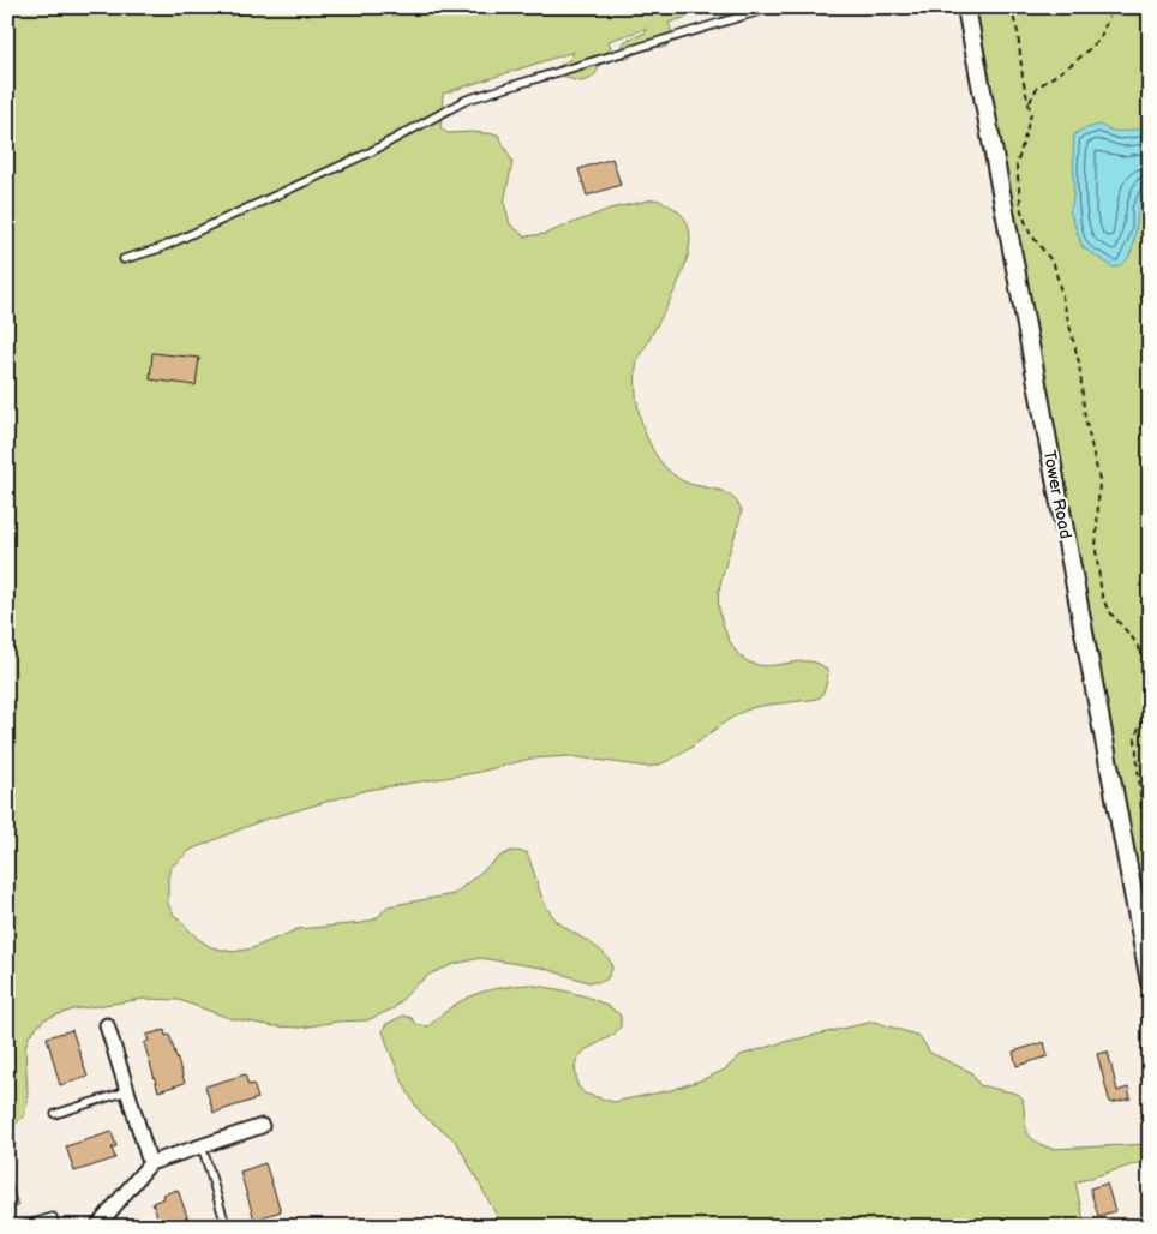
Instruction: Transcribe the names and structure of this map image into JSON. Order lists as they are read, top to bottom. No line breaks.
{"streets":{"street":["Tower Road"]}}
